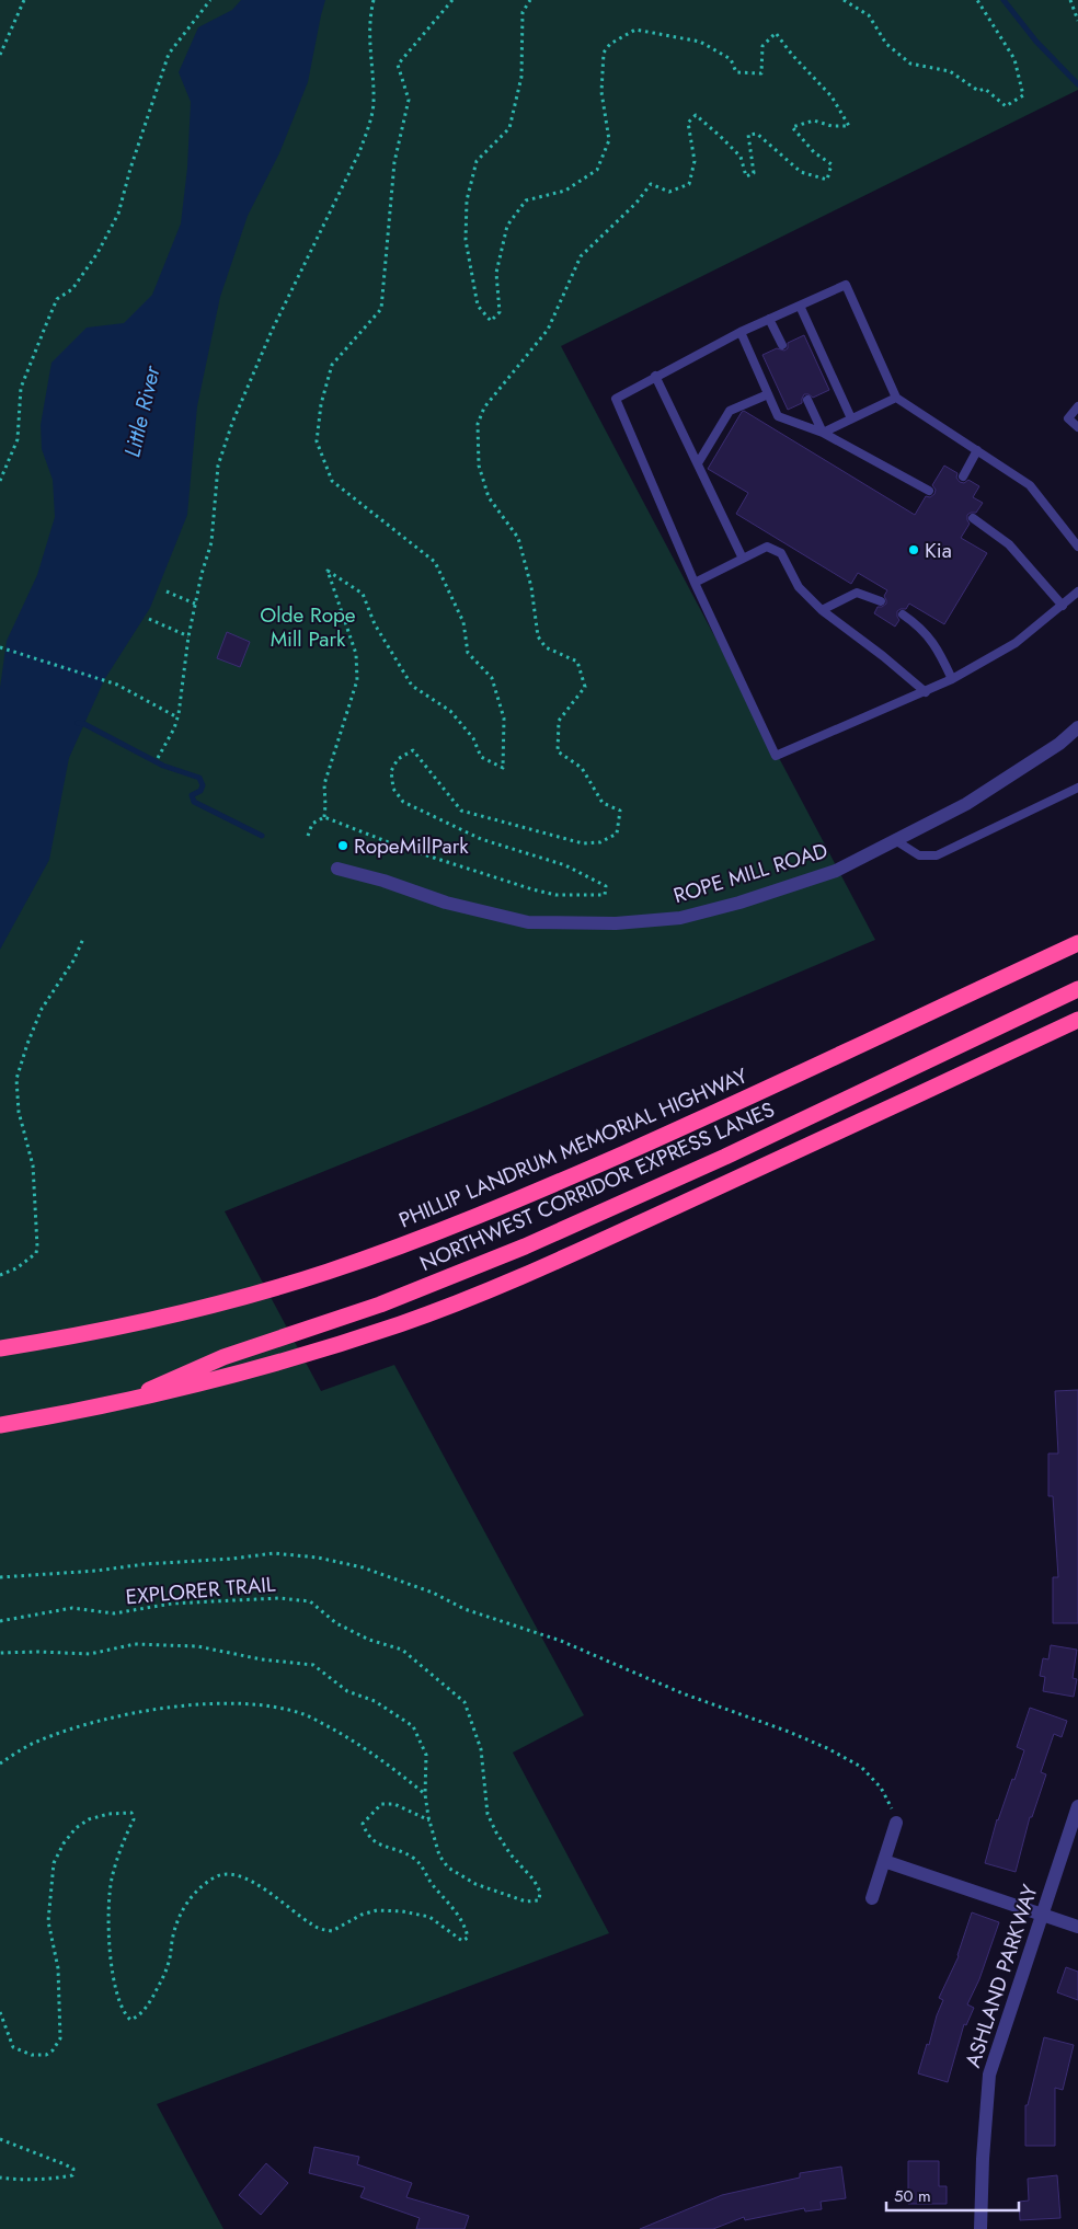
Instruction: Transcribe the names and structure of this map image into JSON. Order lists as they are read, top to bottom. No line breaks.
{"streets":{"highway":["PHILLIP LANDRUM MEMORIAL HIGHWAY","NORTHWEST CORRIDOR EXPRESS LANES"],"street":["ROPE MILL ROAD","ASHLAND PARKWAY"],"path":["EXPLORER TRAIL"]},"water":["Little River"],"parks":["Olde Rope Mill Park"],"places":["Kia","RopeMillPark"],"scale_bar":"50 m"}
